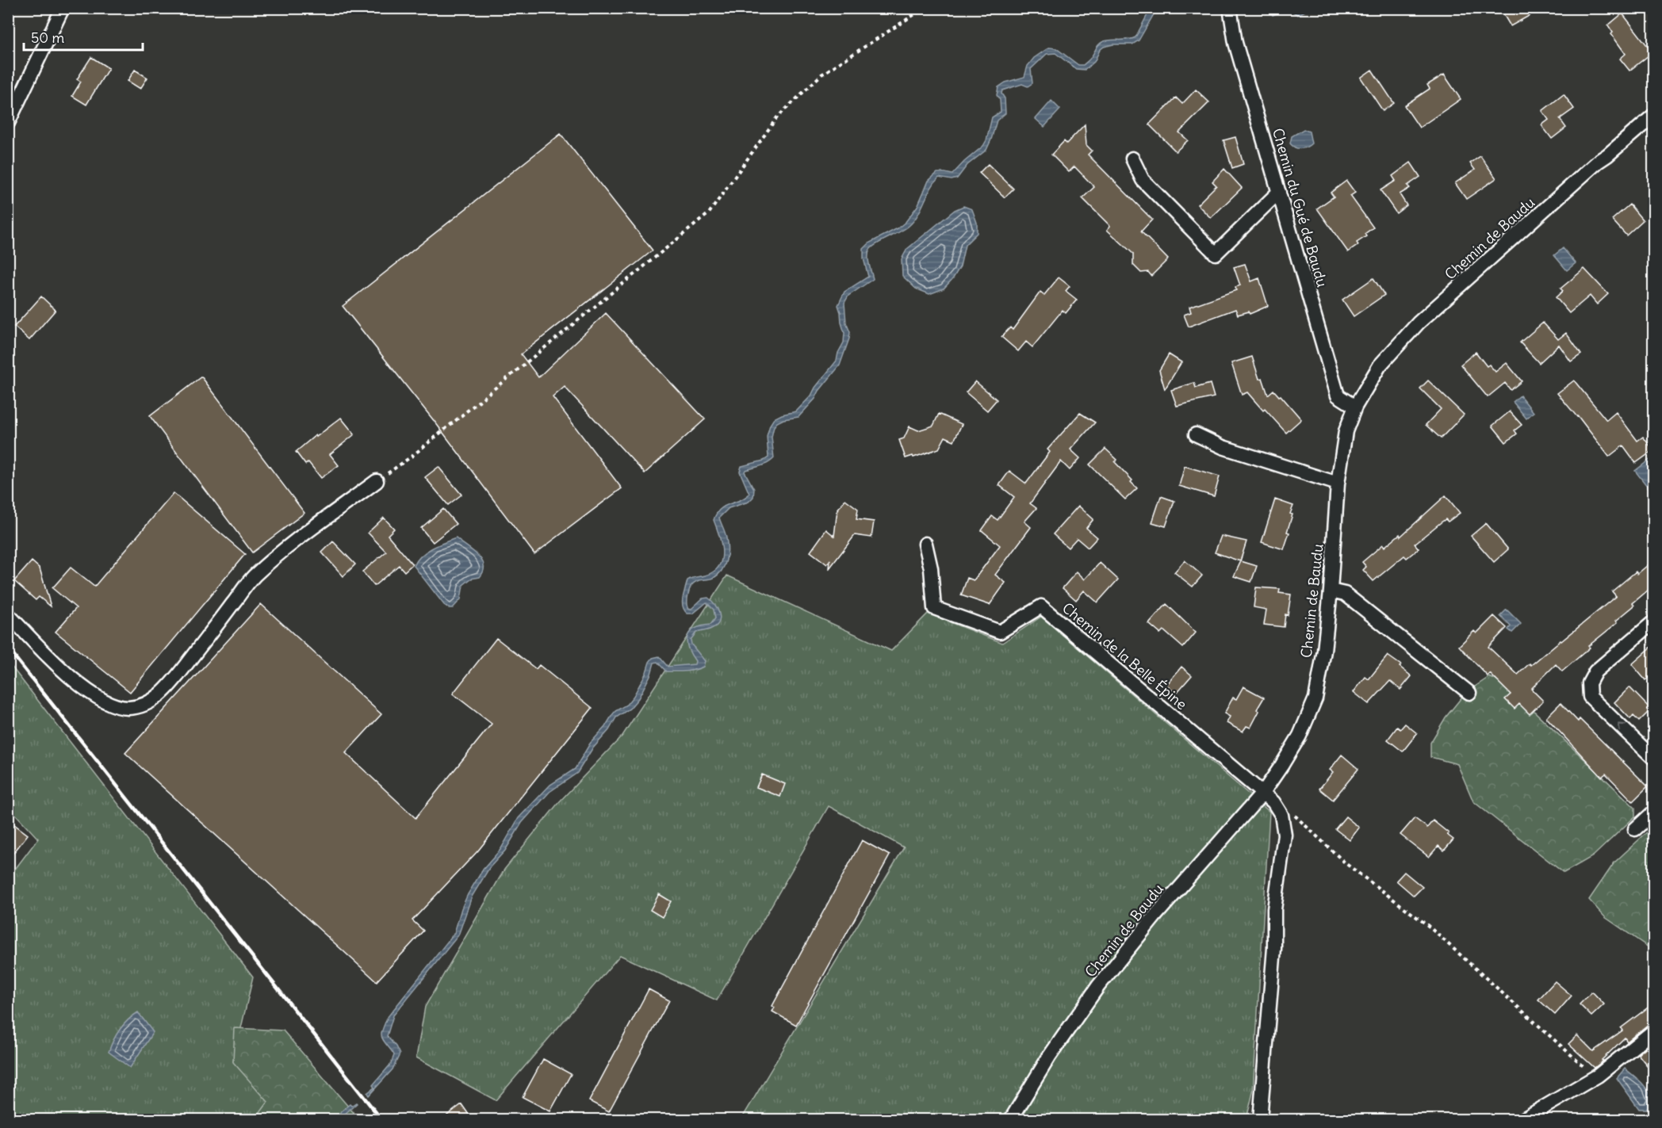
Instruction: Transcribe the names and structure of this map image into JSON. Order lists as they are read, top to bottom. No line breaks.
{"streets":{"street":["Chemin du Gué de Baudu","Chemin de Baudu","Chemin de la Belle Épine"]},"crossings":[["Chemin du Gué de Baudu","Chemin de Baudu"],["Chemin de Baudu","Chemin de la Belle Épine"]],"scale_bar":"50 m"}
